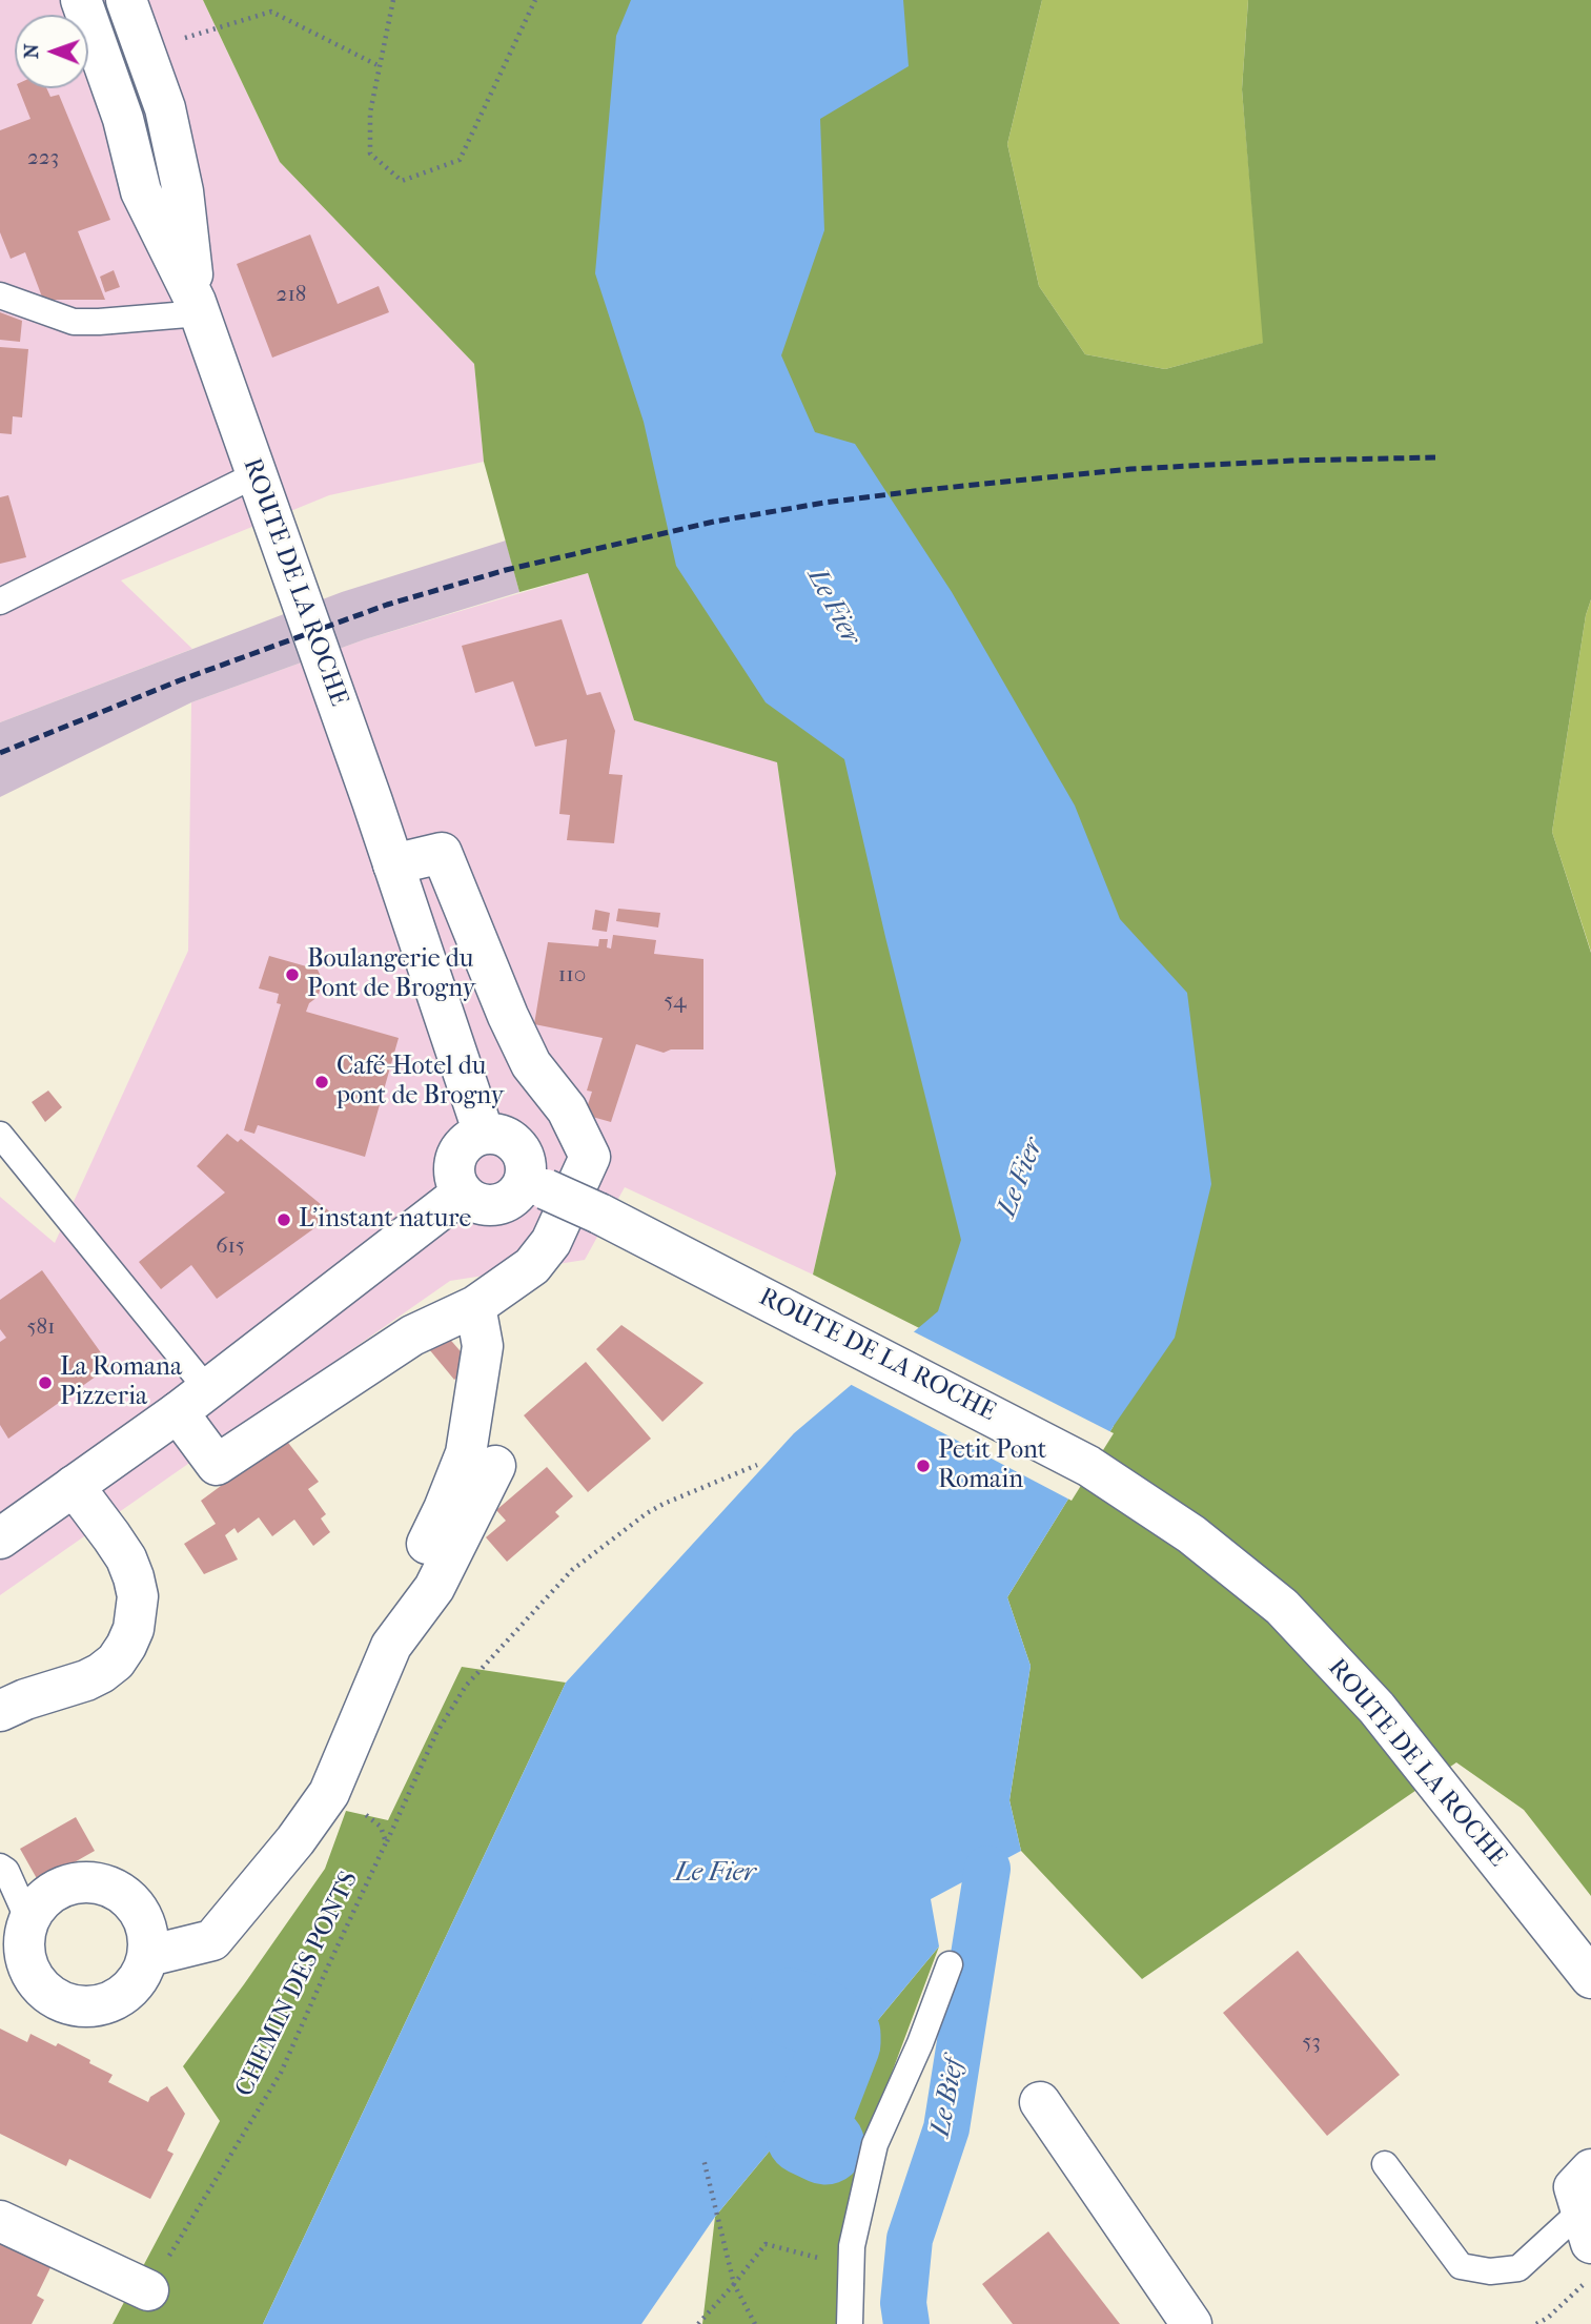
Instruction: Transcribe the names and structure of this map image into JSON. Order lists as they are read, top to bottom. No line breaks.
{"streets":{"main road":["ROUTE DE LA ROCHE"],"path":["CHEMIN DES PONTS"]},"water":["Le Fier","Le Bief"],"places":["Boulangerie du Pont de Brogny","Café-Hotel du pont de Brogny","L'instant nature","La Romana Pizzeria","Petit Pont Romain"],"house_numbers":["223","218","110","54","615","581","53"],"north":"left"}
